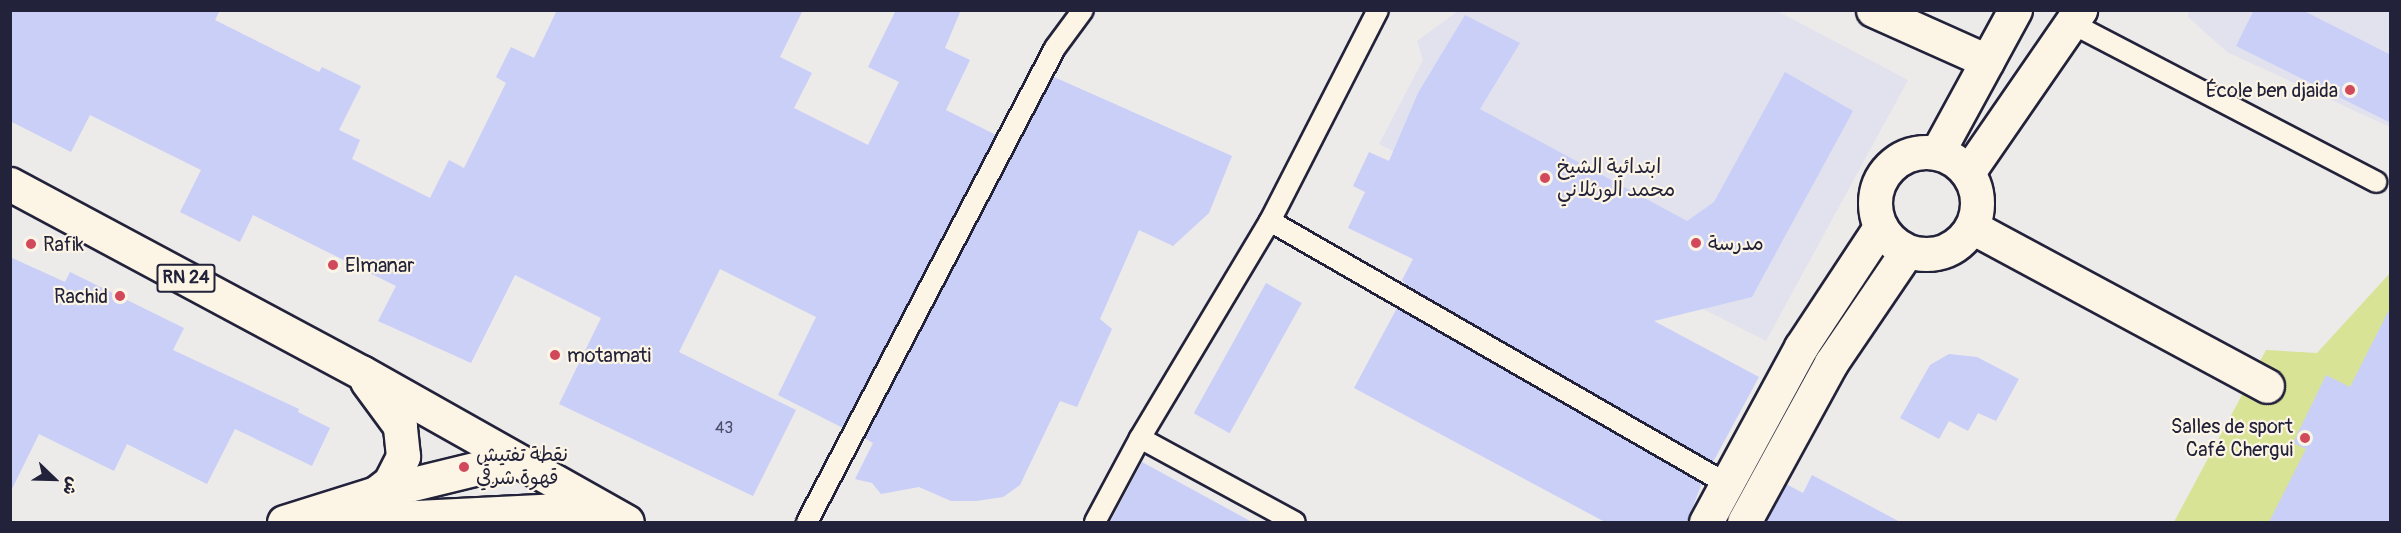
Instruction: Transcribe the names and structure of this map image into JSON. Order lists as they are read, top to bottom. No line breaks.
{"streets":{"main road":["RN 24"]},"places":["École ben djaida","ابتدائية الشيخ محمد الورثلاني","مدرسة","Rafik","Elmanar","Rachid","motamati","Salles de sport Café Chergui","نقطة تفتيش قهوة شرقي"],"house_numbers":["43"],"north":"bottom right"}
